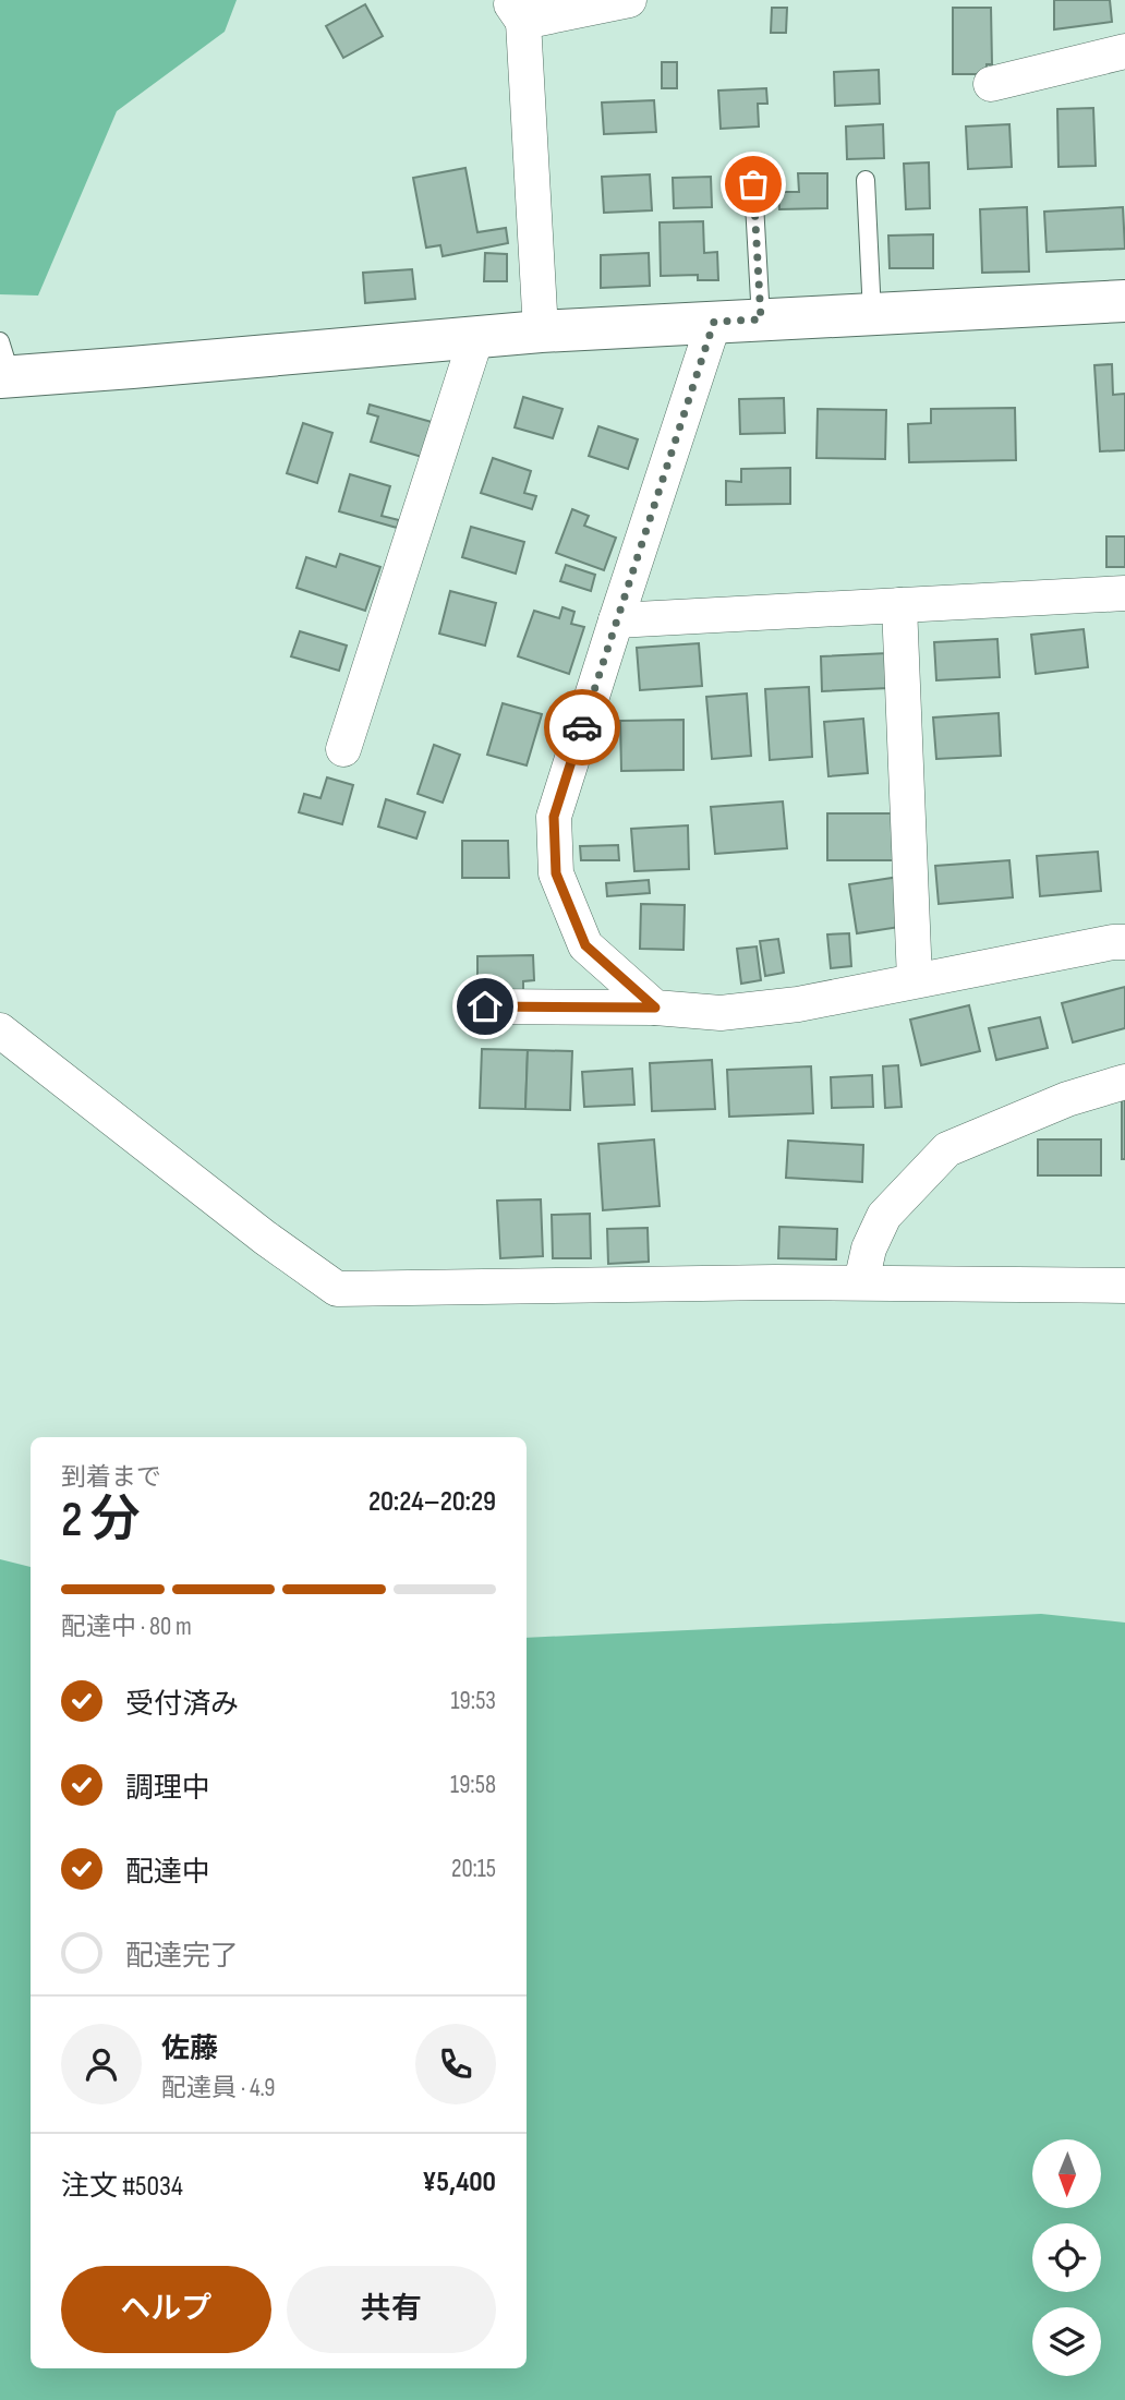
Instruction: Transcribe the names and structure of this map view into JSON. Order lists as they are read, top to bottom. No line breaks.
{"north":"bottom","page":{"heading":["2 分","到着まで","20:24–20:29"],"panel":["佐藤","配達員 · 4.9","注文 #5034","¥5,400"],"bar":"配達中 · 80 m","list":[["受付済み","19:53"],["調理中","19:58"],["配達中","20:15"],"配達完了"],"buttons":["ヘルプ","共有"]}}
